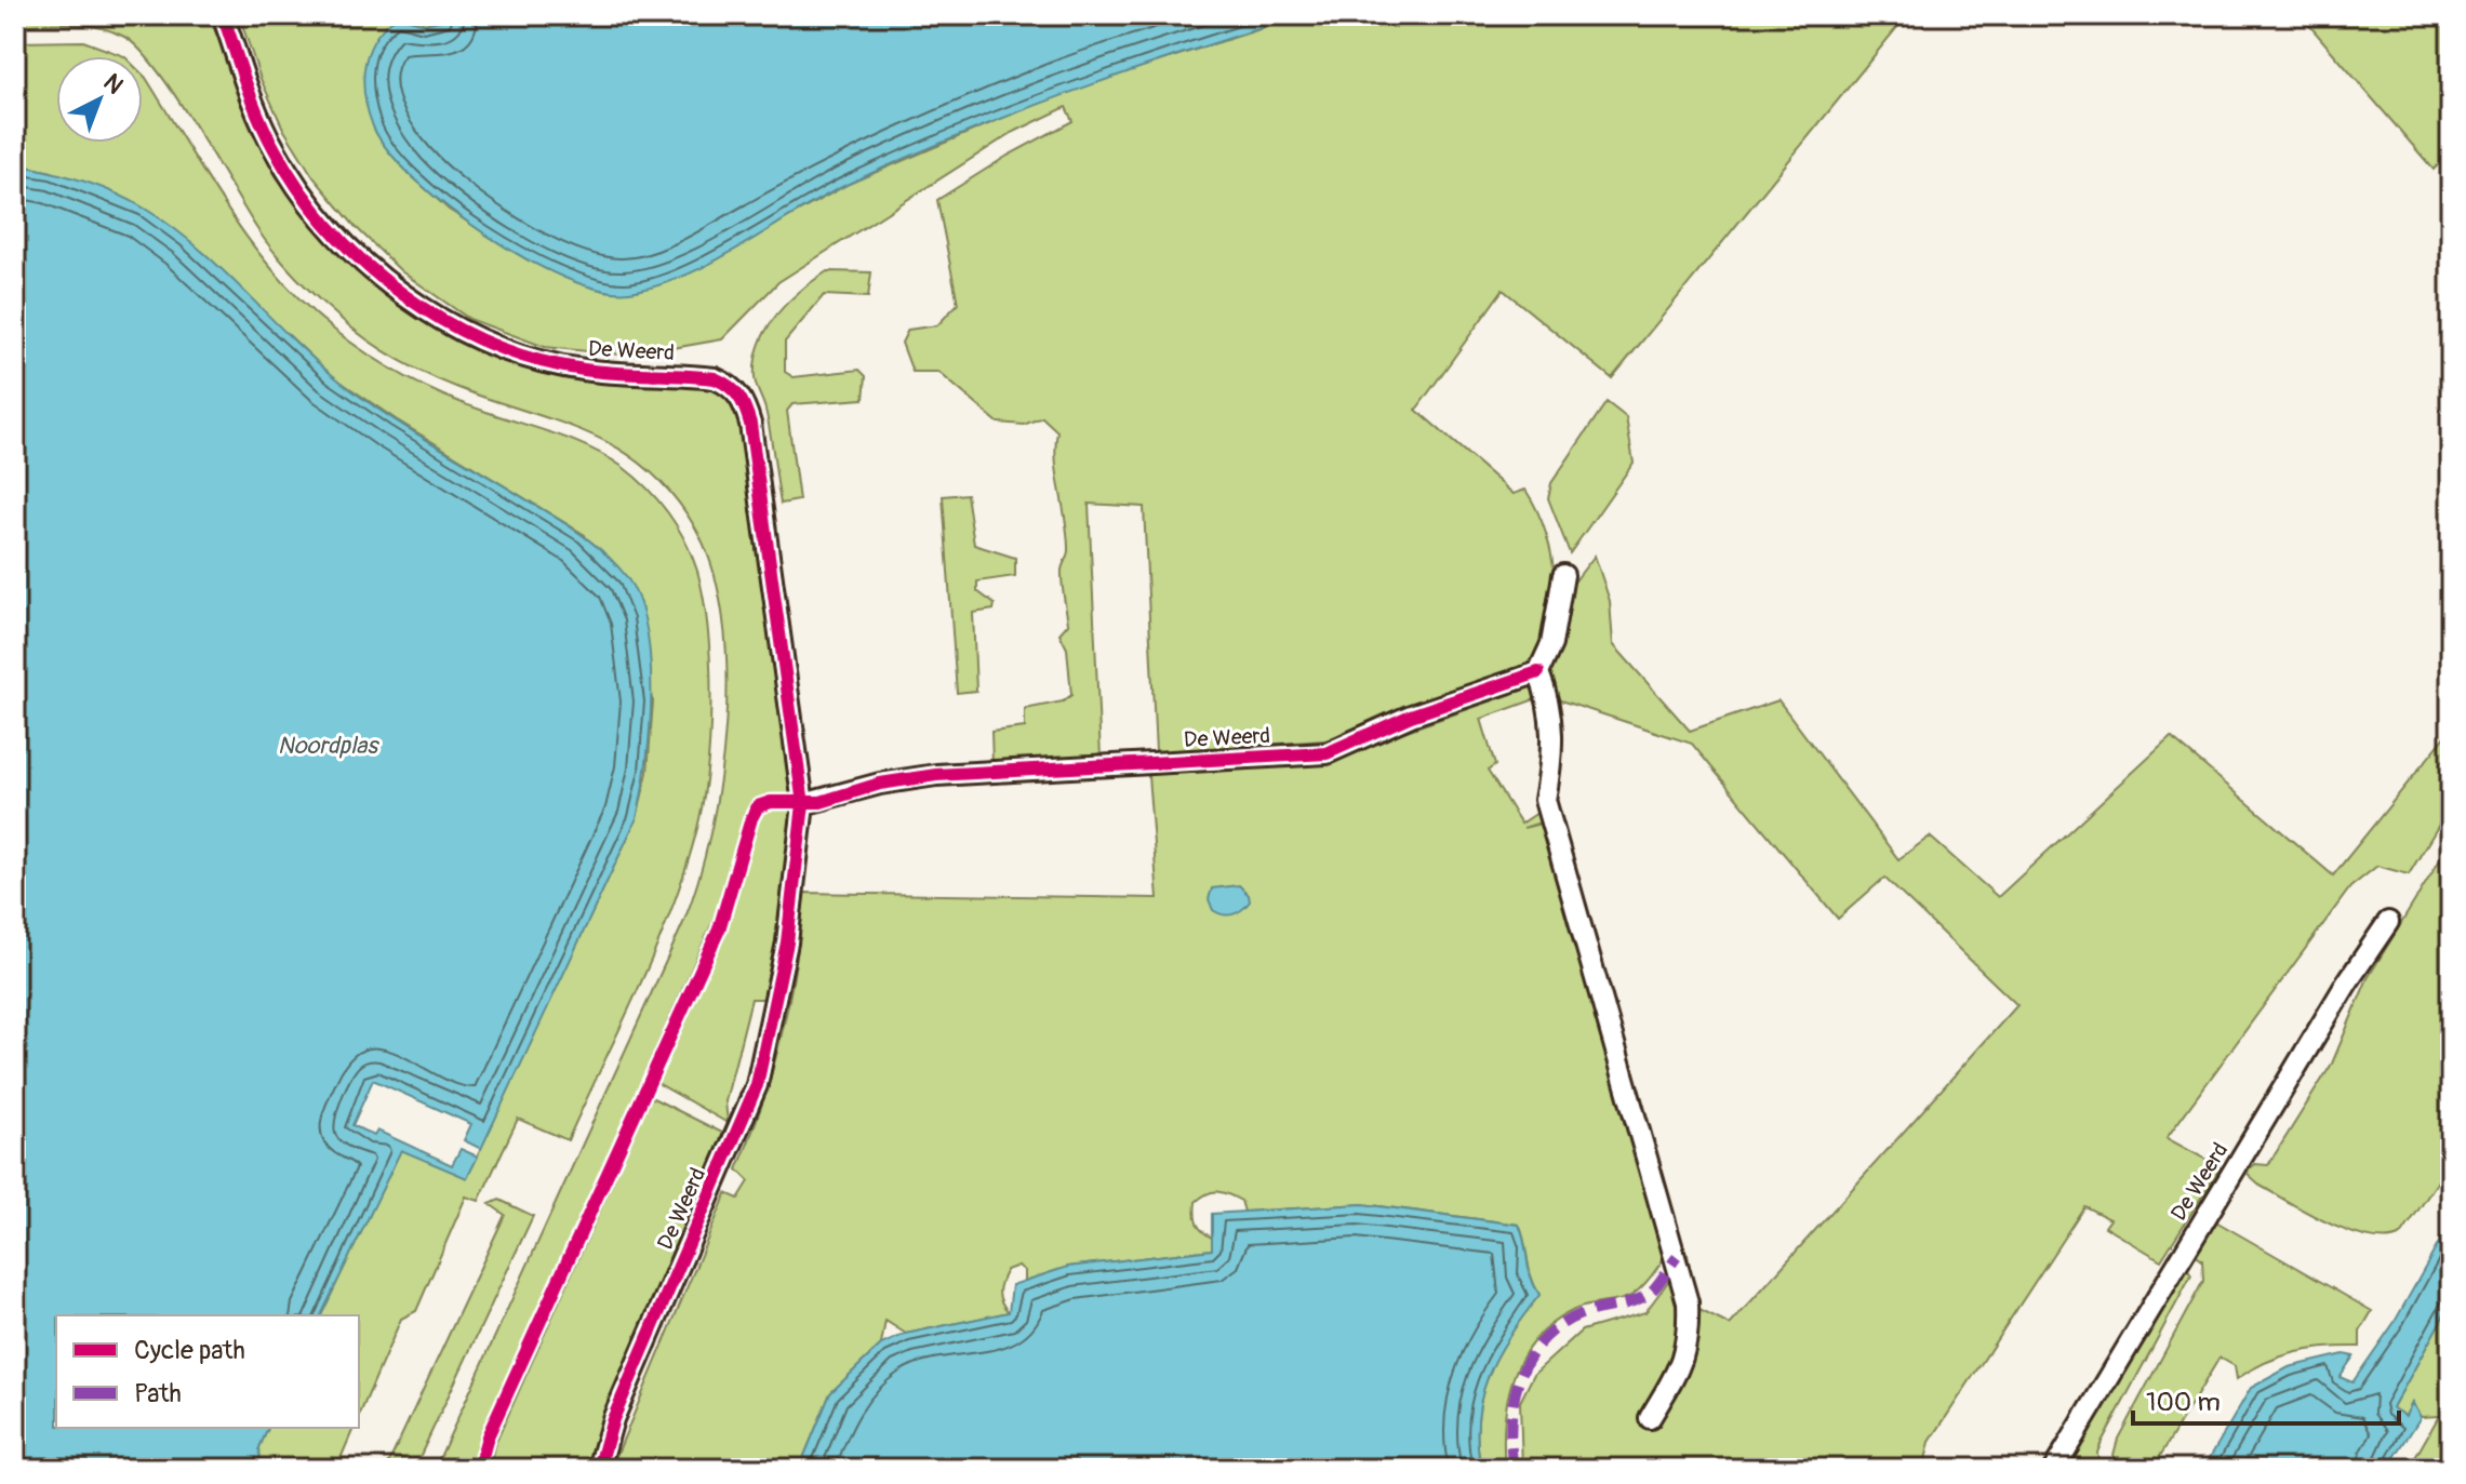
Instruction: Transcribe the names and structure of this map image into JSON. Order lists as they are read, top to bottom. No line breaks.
{"streets":{"street":["De Weerd"]},"water":["Noordplas"],"legend":["Cycle path","Path"],"scale_bar":"100 m","north":"top right"}
